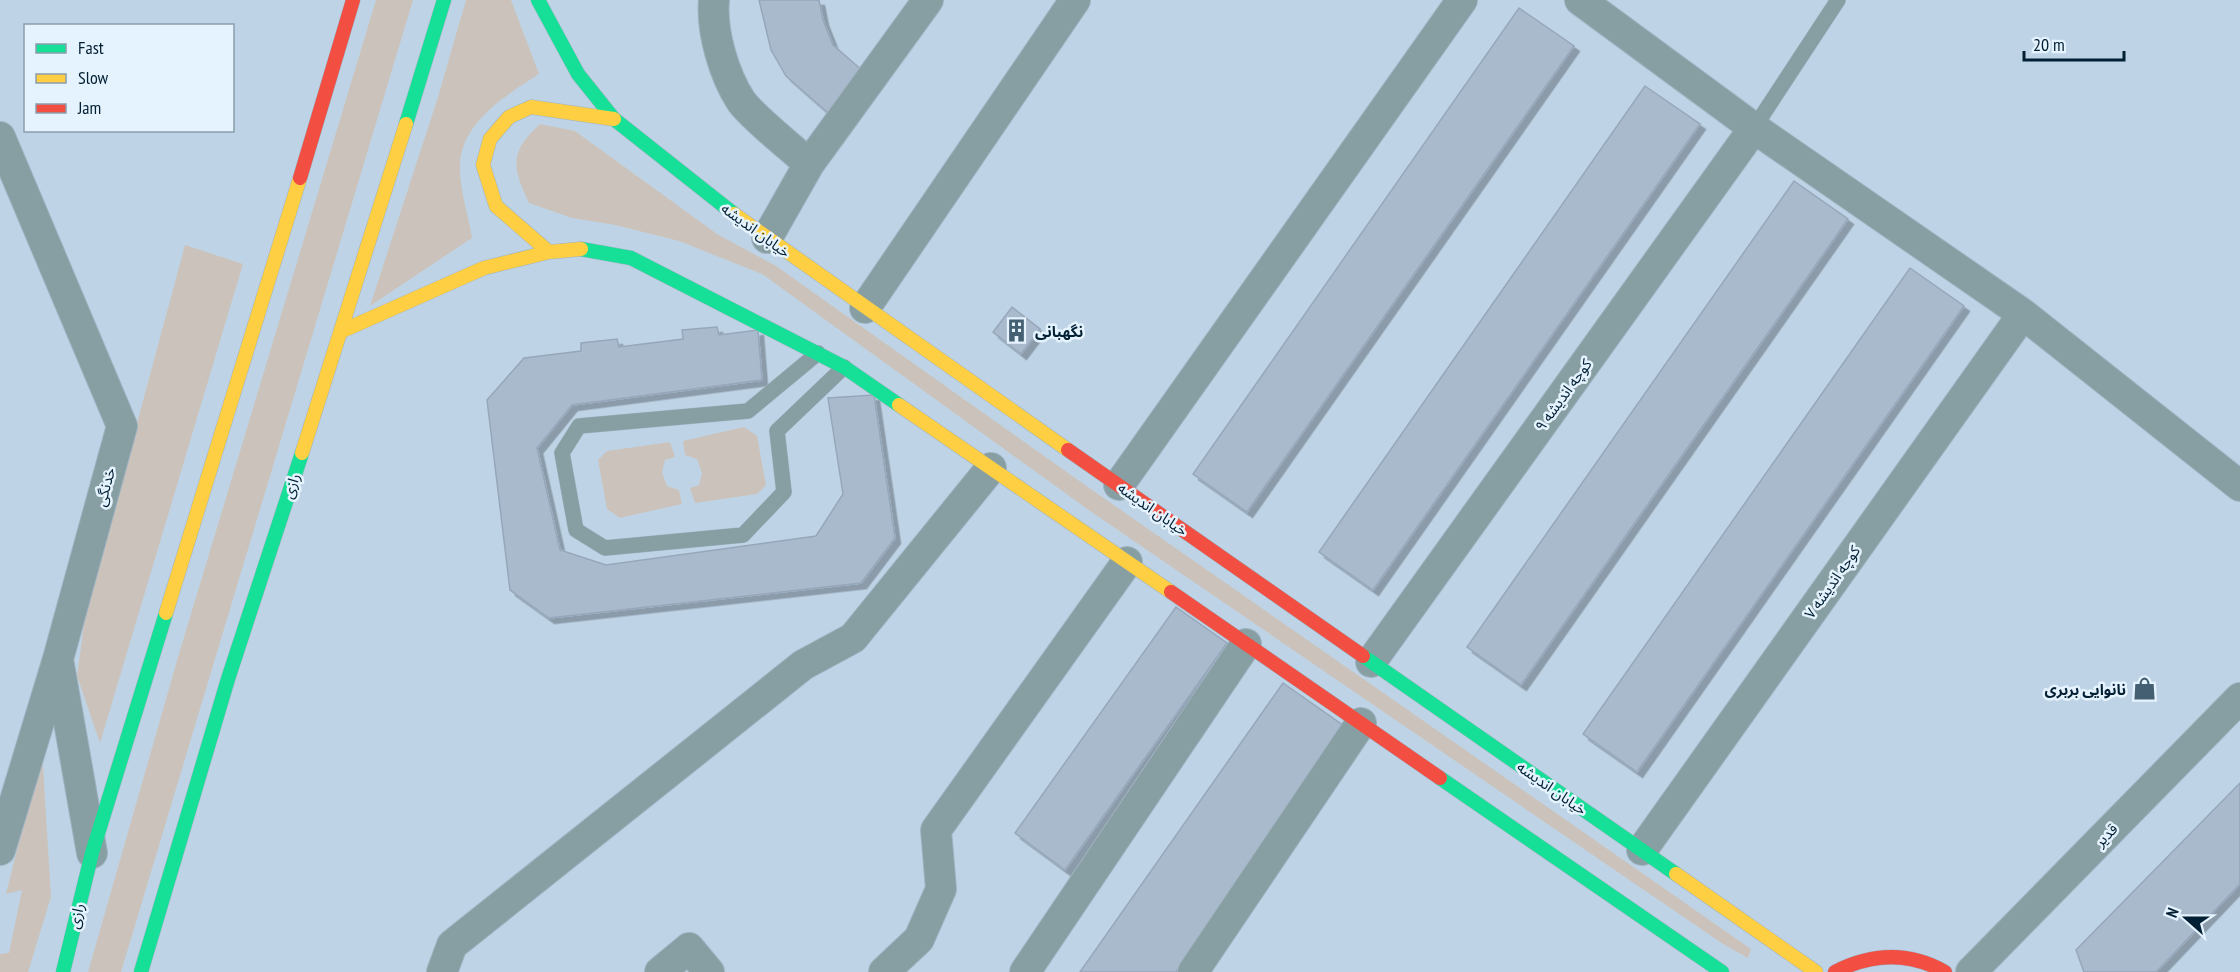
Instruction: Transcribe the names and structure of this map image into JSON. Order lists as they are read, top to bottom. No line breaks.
{"streets":{"street":["خیابان اندیشه","کوچه اندیشه ۹","رازی","خدنگی","کوچه اندیشه ۷","قدیر"]},"crossings":[["خیابان اندیشه","کوچه اندیشه ۹"],["خیابان اندیشه","کوچه اندیشه ۷"]],"places":{"building":["نگهبانی"],"shop":["نانوایی بربری"]},"legend":["Fast","Slow","Jam"],"scale_bar":"20 m","north":"left"}
